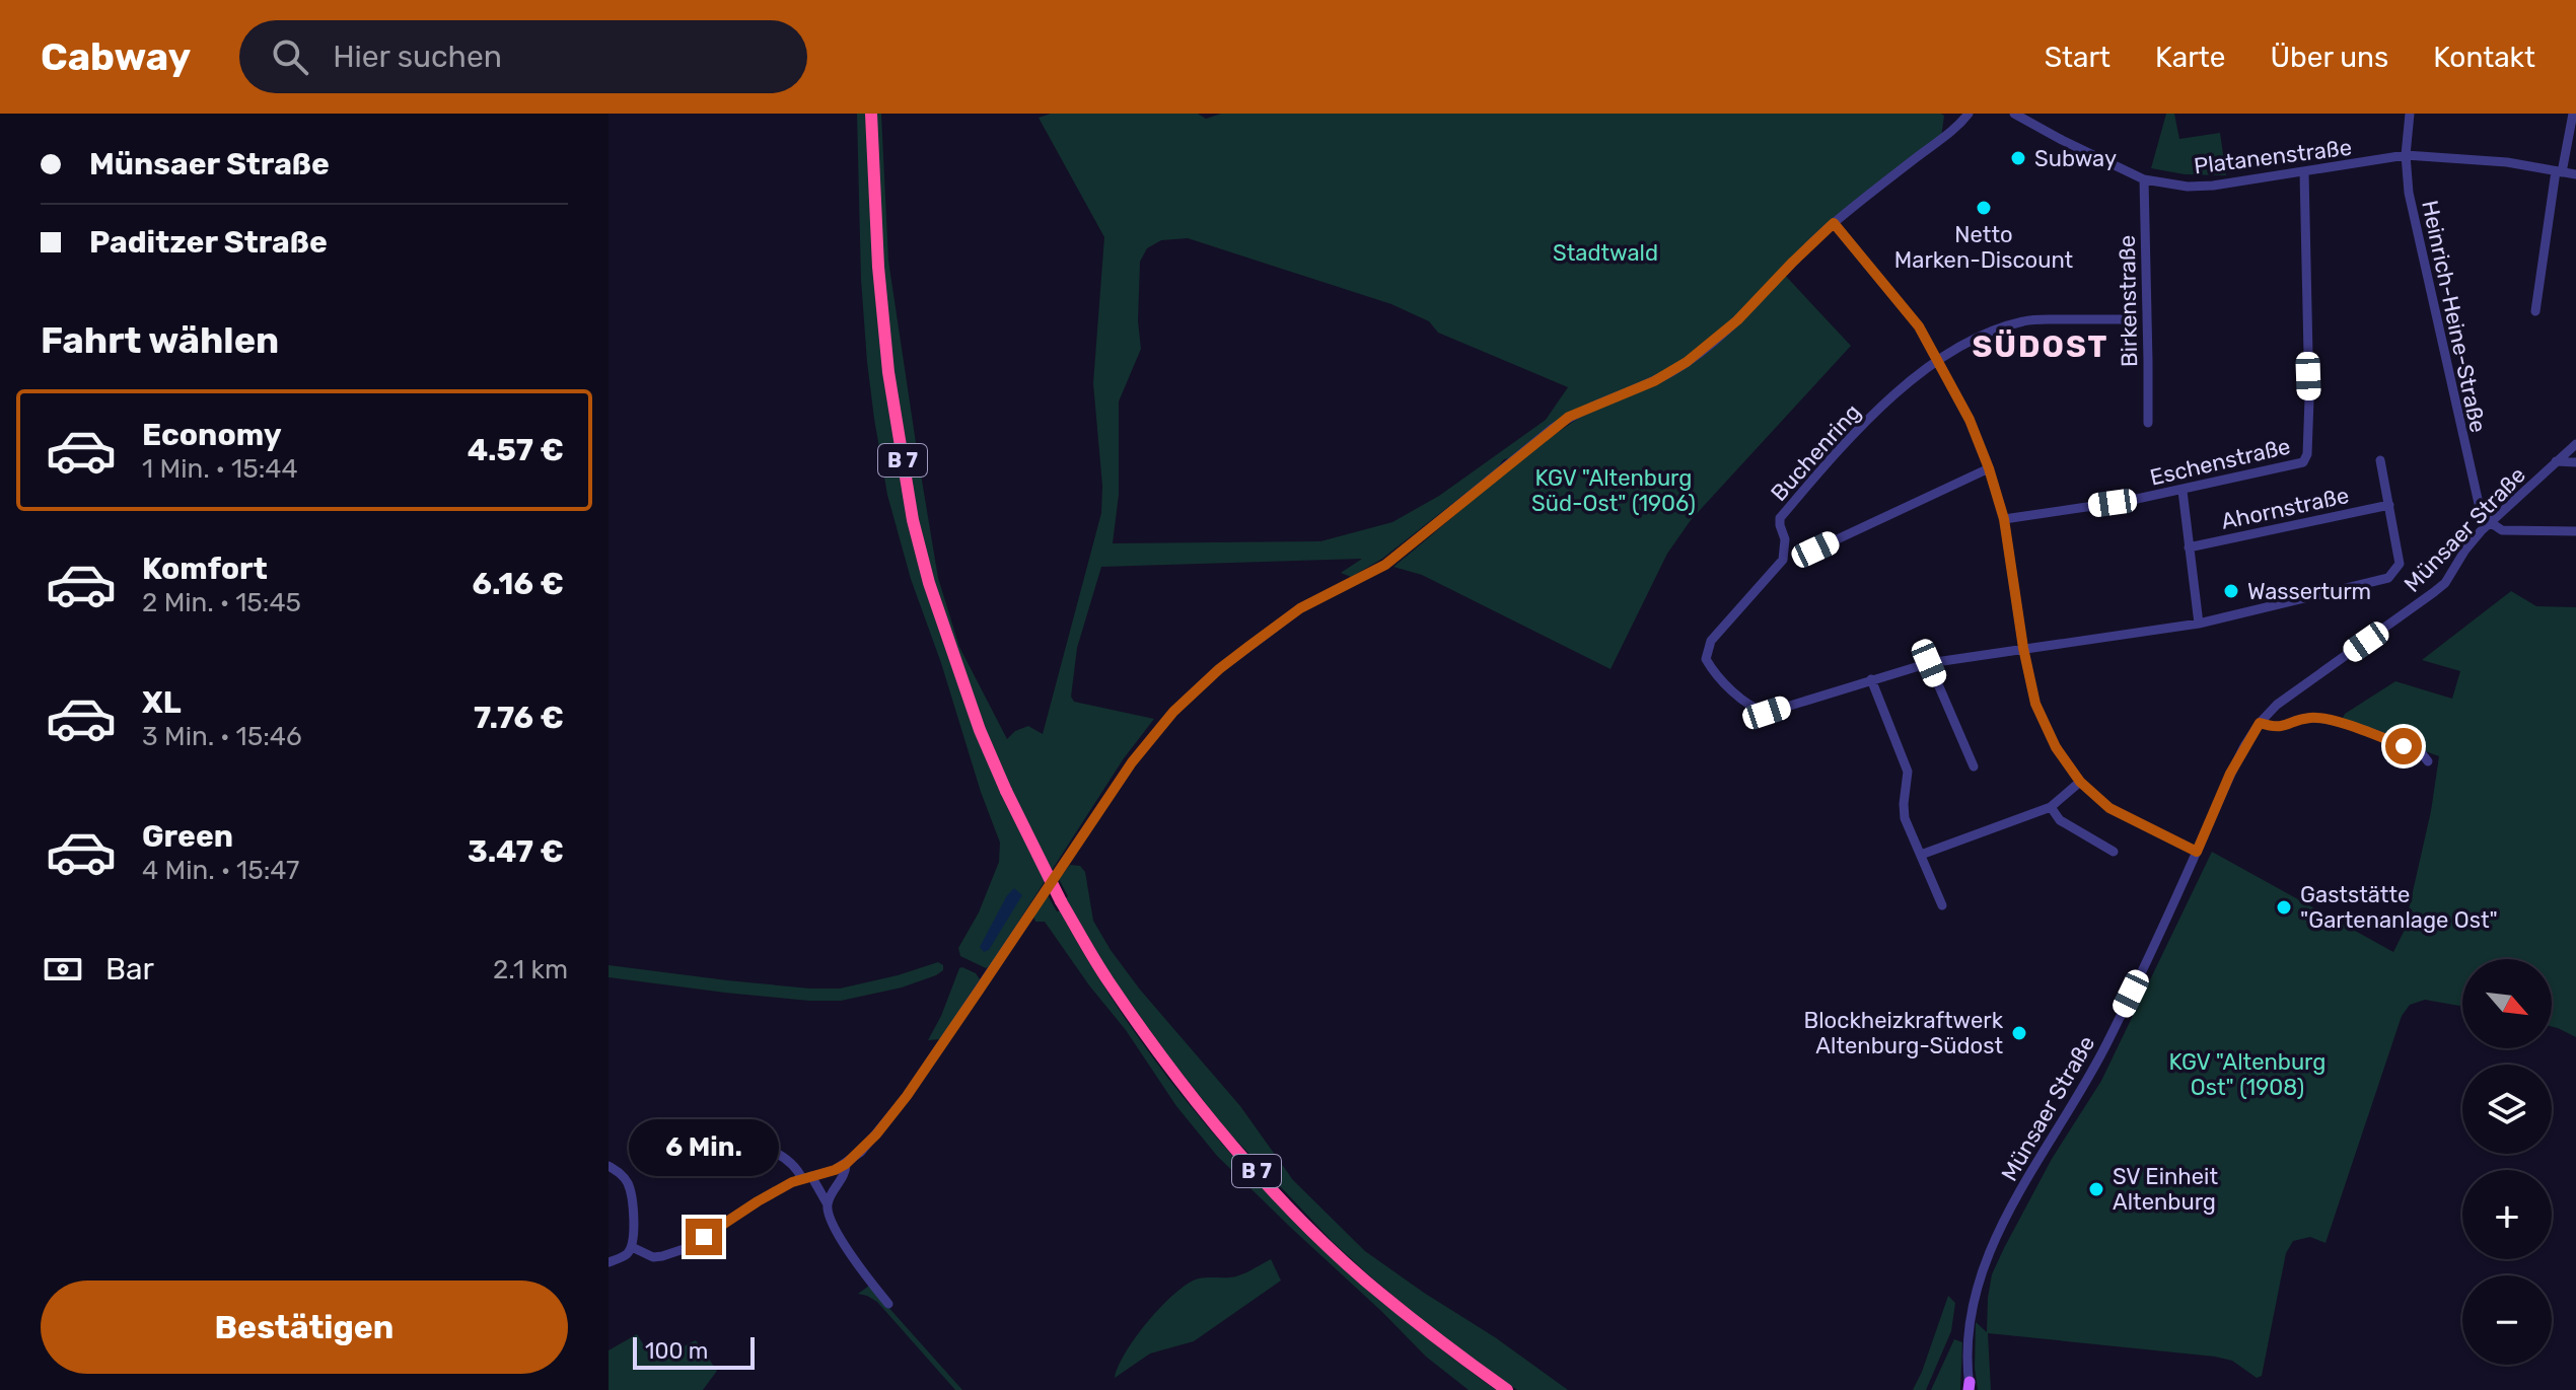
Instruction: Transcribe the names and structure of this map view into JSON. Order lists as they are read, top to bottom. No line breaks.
{"streets":{"highway":["B 7"],"street":["Platanenstraße","Birkenstraße","Heinrich-Heine-Straße","Buchenring","Eschenstraße","Ahornstraße","Münsaer Straße"]},"crossings":[["Platanenstraße","Birkenstraße"],["Platanenstraße","Heinrich-Heine-Straße"],["Platanenstraße","Eschenstraße"],["Birkenstraße","Buchenring"],["Heinrich-Heine-Straße","Münsaer Straße"]],"districts":["SÜDOST"],"parks":["Stadtwald","KGV \"Altenburg Süd-Ost\" (1906)","KGV \"Altenburg Ost\" (1908)"],"places":["Subway","Netto Marken-Discount","Wasserturm","Gaststätte \"Gartenanlage Ost\"","Blockheizkraftwerk Altenburg-Südost","SV Einheit Altenburg"],"scale_bar":"100 m","north":"bottom right","page":{"header":"Cabway","search":"Hier suchen","nav":["Start","Karte","Über uns","Kontakt"],"banner":["Münsaer Straße","Paditzer Straße"],"heading":"Fahrt wählen","list":[{"name":"Economy","note":"1 Min. · 15:44","value":"4.57 €"},{"name":"Komfort","note":"2 Min. · 15:45","value":"6.16 €"},{"name":"XL","note":"3 Min. · 15:46","value":"7.76 €"},{"name":"Green","note":"4 Min. · 15:47","value":"3.47 €"}],"pay":["Bar","2.1 km"],"map_buttons":["+","−"],"bubble":"6 Min.","buttons":"Bestätigen","scale":"100 m"}}
